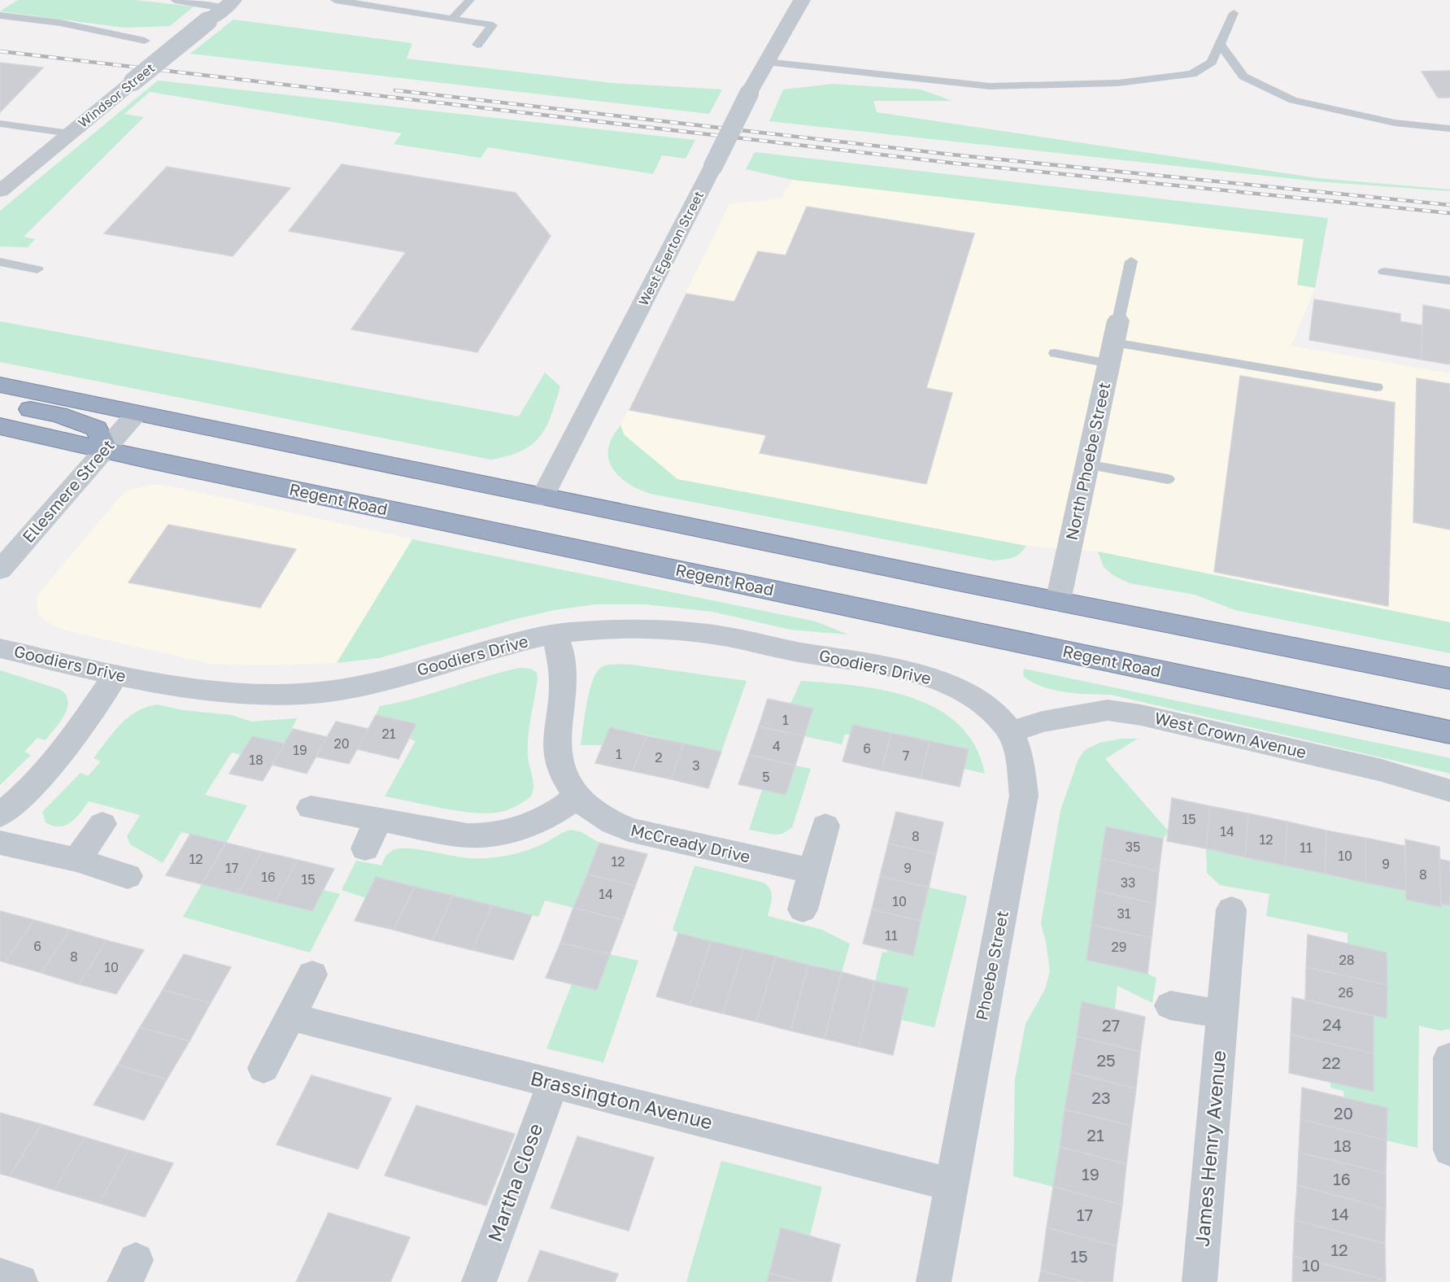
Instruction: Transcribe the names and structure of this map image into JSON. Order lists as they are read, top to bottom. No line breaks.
{"streets":{"highway":["Regent Road"],"street":["Windsor Street","West Egerton Street","North Phoebe Street","Ellesmere Street","Goodiers Drive","West Crown Avenue","McCready Drive","Phoebe Street","Brassington Avenue","James Henry Avenue","Martha Close"]},"crossings":[["Ellesmere Street","Regent Road"],["Goodiers Drive","McCready Drive"],["Goodiers Drive","Phoebe Street"],["West Crown Avenue","Phoebe Street"],["Phoebe Street","Brassington Avenue"],["Brassington Avenue","Martha Close"]],"house_numbers":["1","21","20","4","6","19","1","7","2","18","3","5","15","14","8","12","35","11","10","12","12","9","17","9","8","16","15","33","14","10","31","11","6","29","8","28","10","26","24","27","25","22","23","20","21","18","19","16","14","17","12","15","10"]}
